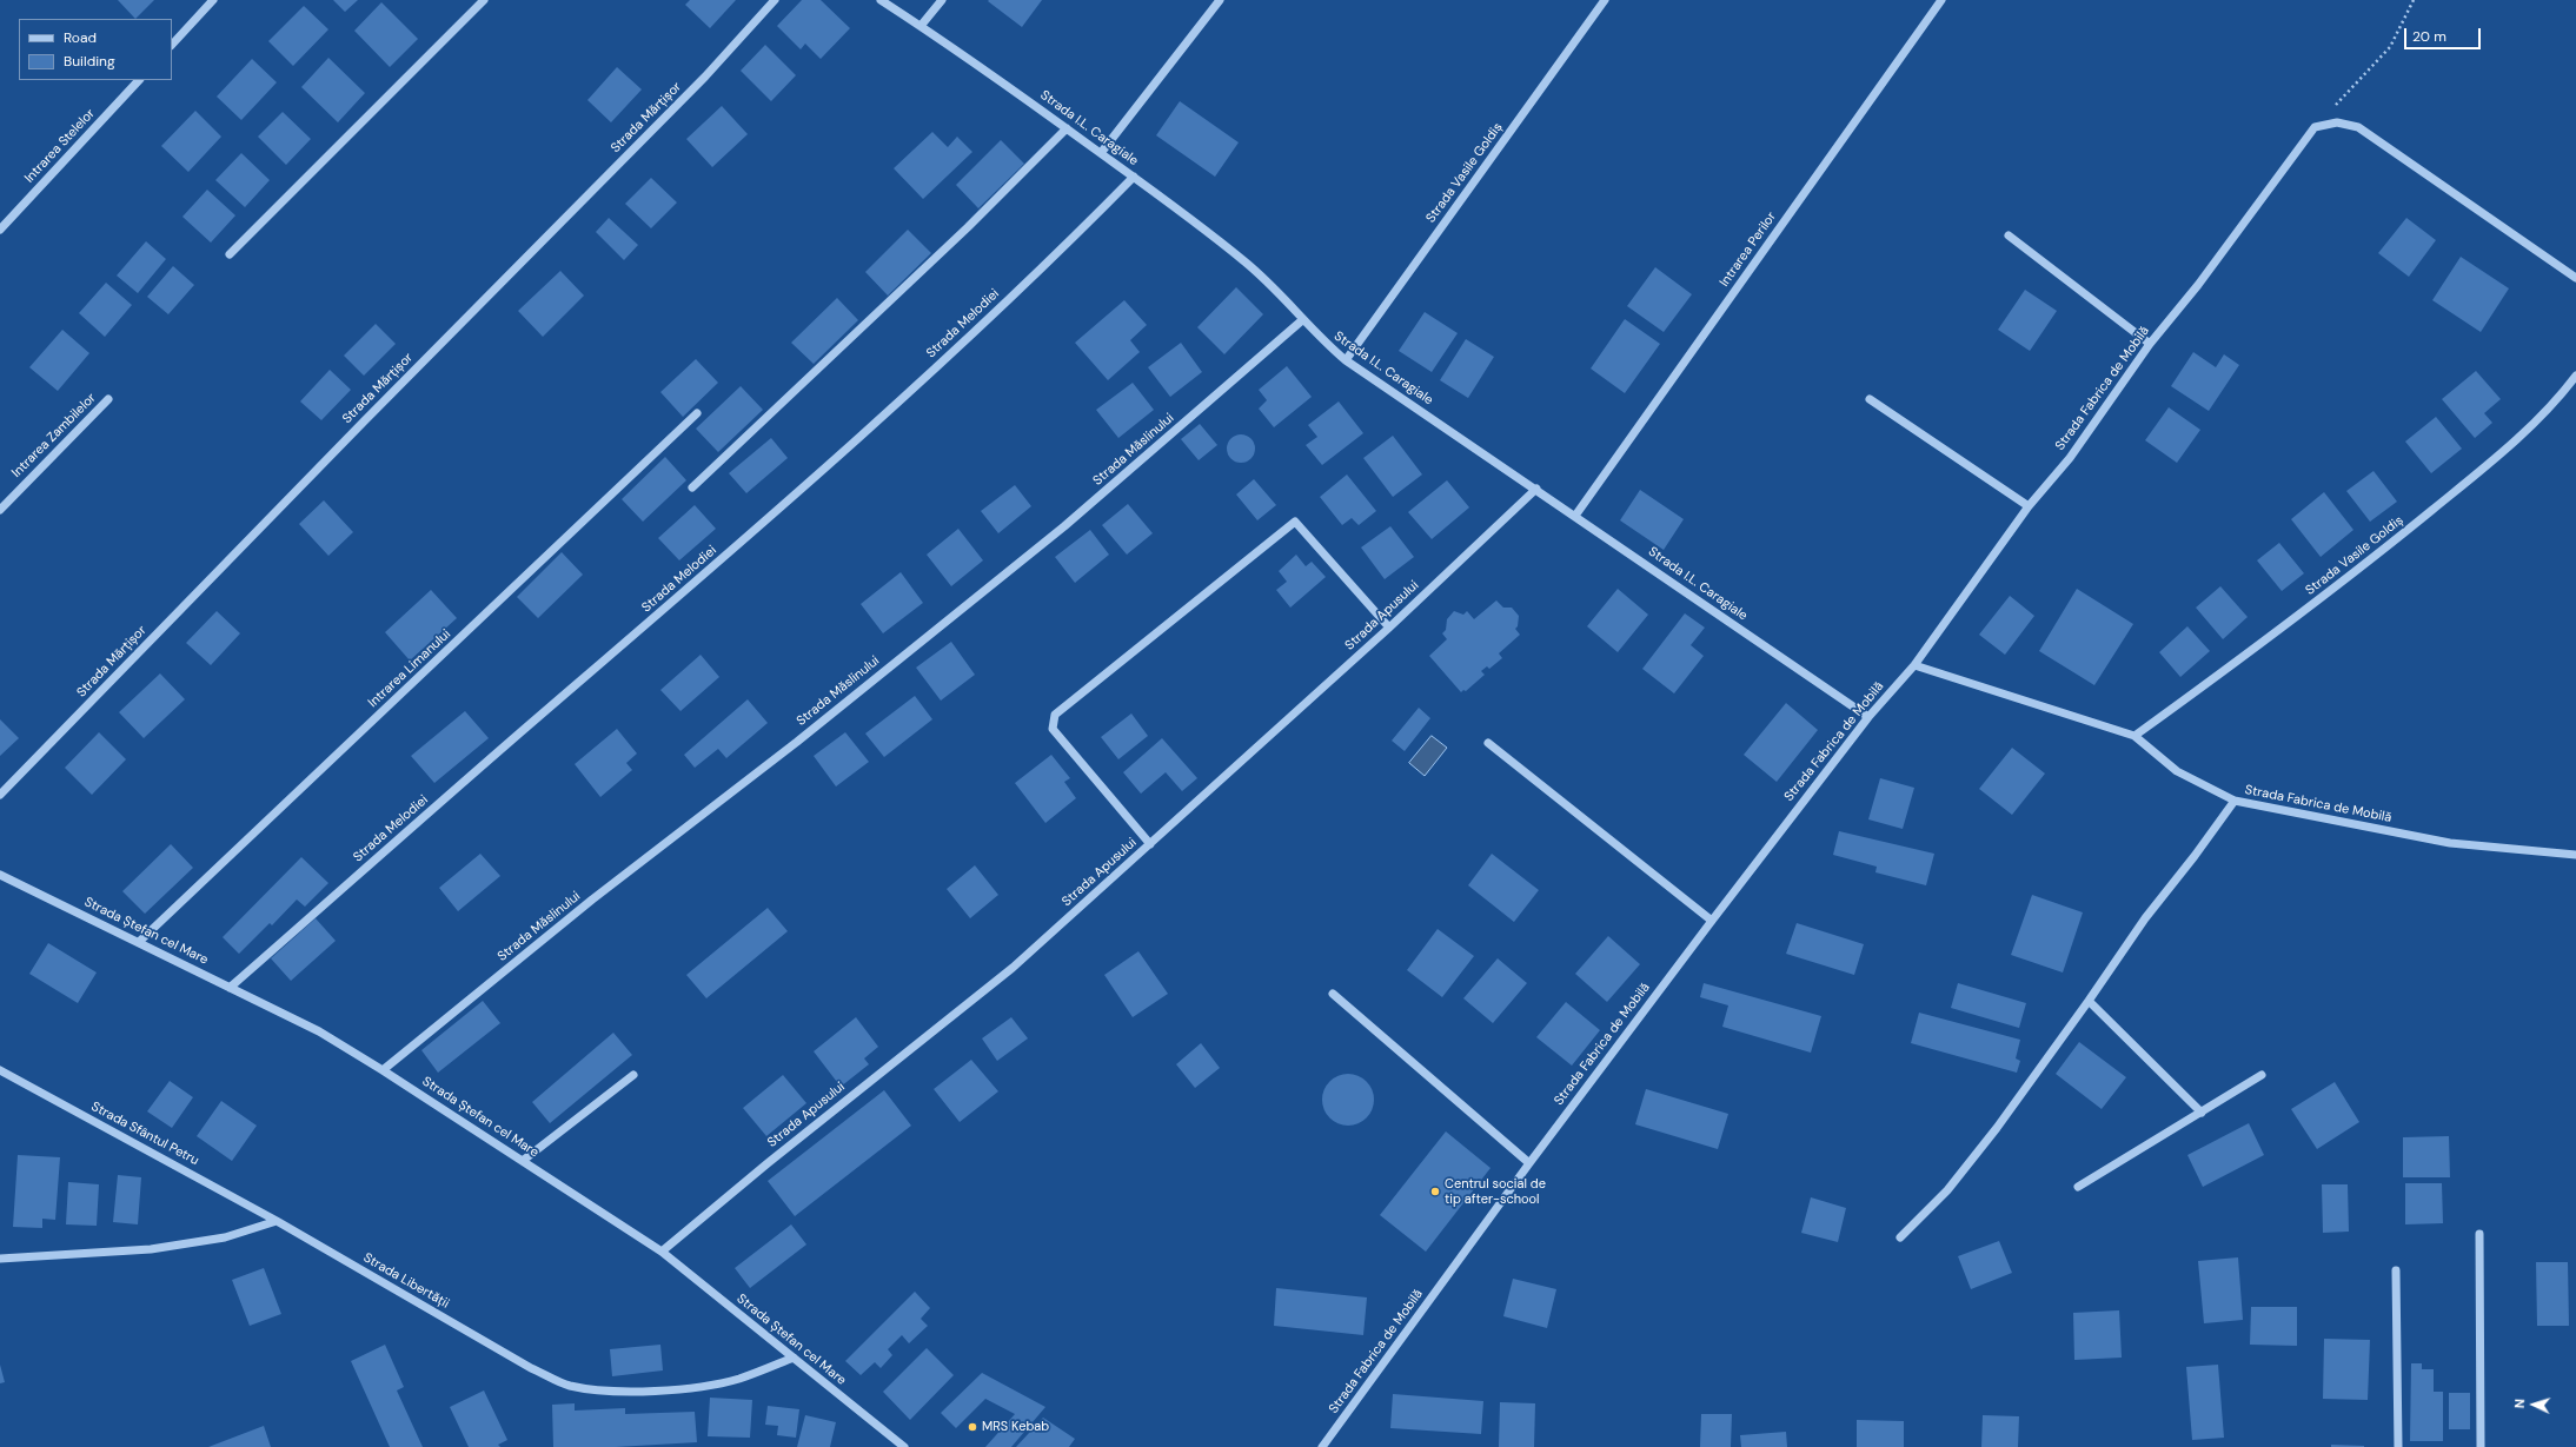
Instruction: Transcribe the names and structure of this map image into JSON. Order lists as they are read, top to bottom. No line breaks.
{"streets":{"street":["Strada Mărțișor","Strada I.L. Caragiale","Intrarea Stelelor","Strada Vasile Goldiș","Intrarea Perilor","Strada Melodiei","Strada Fabrica de Mobilă","Intrarea Zambilelor","Strada Măslinului","Strada Apusului","Intrarea Limanului","Strada Ștefan cel Mare","Strada Sfântul Petru","Strada Libertății"]},"crossings":[["Strada I.L. Caragiale","Strada Vasile Goldiș"],["Strada I.L. Caragiale","Intrarea Perilor"],["Strada I.L. Caragiale","Strada Melodiei"],["Strada I.L. Caragiale","Strada Fabrica de Mobilă"],["Strada I.L. Caragiale","Strada Măslinului"],["Strada I.L. Caragiale","Strada Apusului"],["Strada Vasile Goldiș","Strada Fabrica de Mobilă"],["Strada Melodiei","Strada Ștefan cel Mare"],["Strada Măslinului","Strada Ștefan cel Mare"],["Strada Apusului","Strada Ștefan cel Mare"],["Intrarea Limanului","Strada Ștefan cel Mare"],["Strada Ștefan cel Mare","Strada Libertății"],["Strada Sfântul Petru","Strada Libertății"]],"places":["Centrul social de tip after-school","MRS Kebab"],"legend":["Road","Building"],"scale_bar":"20 m","north":"left"}
